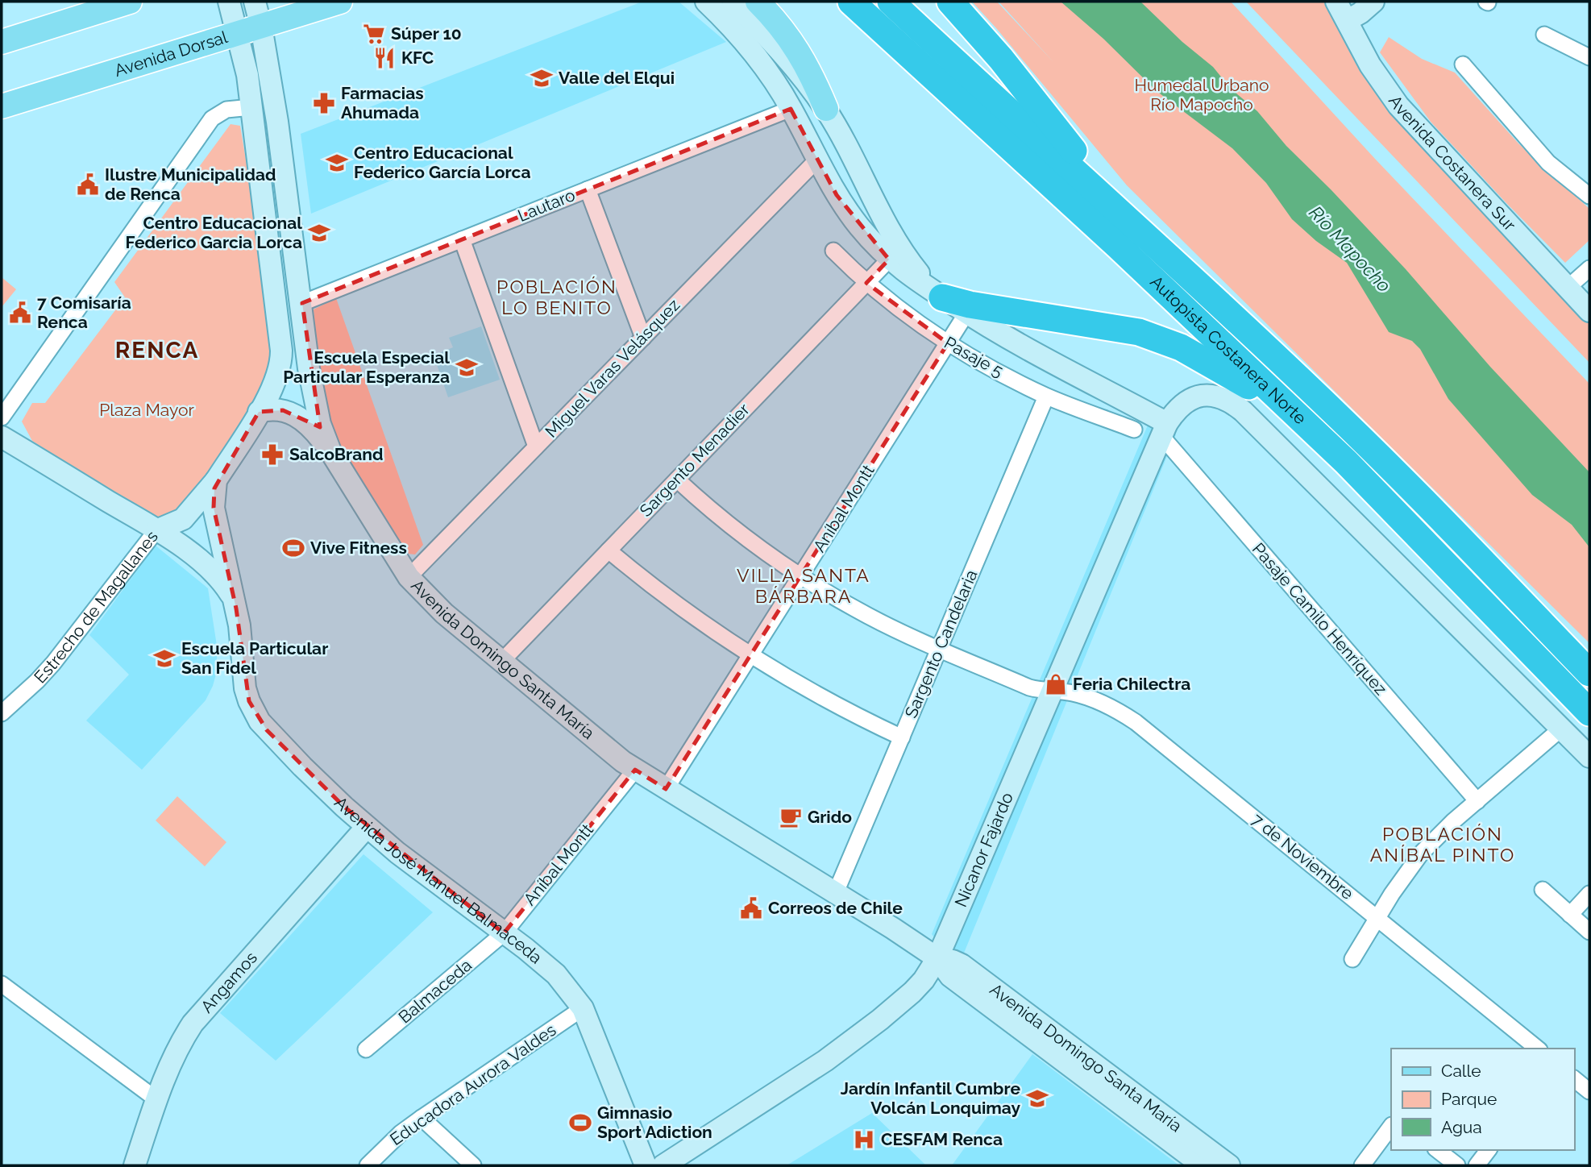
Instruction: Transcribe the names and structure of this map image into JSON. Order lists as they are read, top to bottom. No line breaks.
{"streets":{"highway":["Autopista Costanera Norte"],"main road":["Avenida Dorsal"],"street":["Avenida Costanera Sur","Lautaro","Pasaje 5","Miguel Varas Velásquez","Sargento Menadier","Aníbal Montt","Estrecho de Magallanes","Pasaje Camilo Henríquez","Sargento Candelaria","Avenida Domingo Santa María","Nicanor Fajardo","7 de Noviembre","Avenida José Manuel Balmaceda","Angamos","Balmaceda","Educadora Aurora Valdes"]},"crossings":[["Avenida Dorsal","Avenida Domingo Santa María"],["Lautaro","Avenida Domingo Santa María"],["Pasaje 5","Sargento Menadier"],["Pasaje 5","Aníbal Montt"],["Pasaje 5","Sargento Candelaria"],["Miguel Varas Velásquez","Avenida Domingo Santa María"],["Sargento Menadier","Avenida Domingo Santa María"],["Sargento Menadier","7 de Noviembre"],["Aníbal Montt","Avenida Domingo Santa María"],["Aníbal Montt","7 de Noviembre"],["Aníbal Montt","Avenida José Manuel Balmaceda"],["Aníbal Montt","Balmaceda"],["Estrecho de Magallanes","Avenida José Manuel Balmaceda"],["Pasaje Camilo Henríquez","Nicanor Fajardo"],["Sargento Candelaria","Avenida Domingo Santa María"],["Sargento Candelaria","7 de Noviembre"],["Avenida Domingo Santa María","Nicanor Fajardo"],["Nicanor Fajardo","7 de Noviembre"],["Avenida José Manuel Balmaceda","Angamos"],["Avenida José Manuel Balmaceda","Balmaceda"],["Avenida José Manuel Balmaceda","Educadora Aurora Valdes"]],"districts":["POBLACIÓN LO BENITO","RENCA","VILLA SANTA BÁRBARA","POBLACIÓN ANÍBAL PINTO"],"water":["Río Mapocho"],"parks":["Humedal Urbano Río Mapocho","Plaza Mayor"],"places":{"supermarket":["Súper 10"],"restaurant":["KFC"],"school or university":["Valle del Elqui","Centro Educacional Federico García Lorca","Centro Educacional Federico Garcia Lorca","Escuela Especial Particular Esperanza","Escuela Particular San Fidel","Jardín Infantil Cumbre Volcán Lonquimay"],"pharmacy":["Farmacias Ahumada","SalcoBrand"],"public building":["Ilustre Municipalidad de Renca","7 Comisaría Renca","Correos de Chile"],"sports":["Vive Fitness","Gimnasio Sport Adiction"],"shop":["Feria Chilectra"],"cafe":["Grido"],"hospital":["CESFAM Renca"]},"legend":["Calle","Parque","Agua"]}
